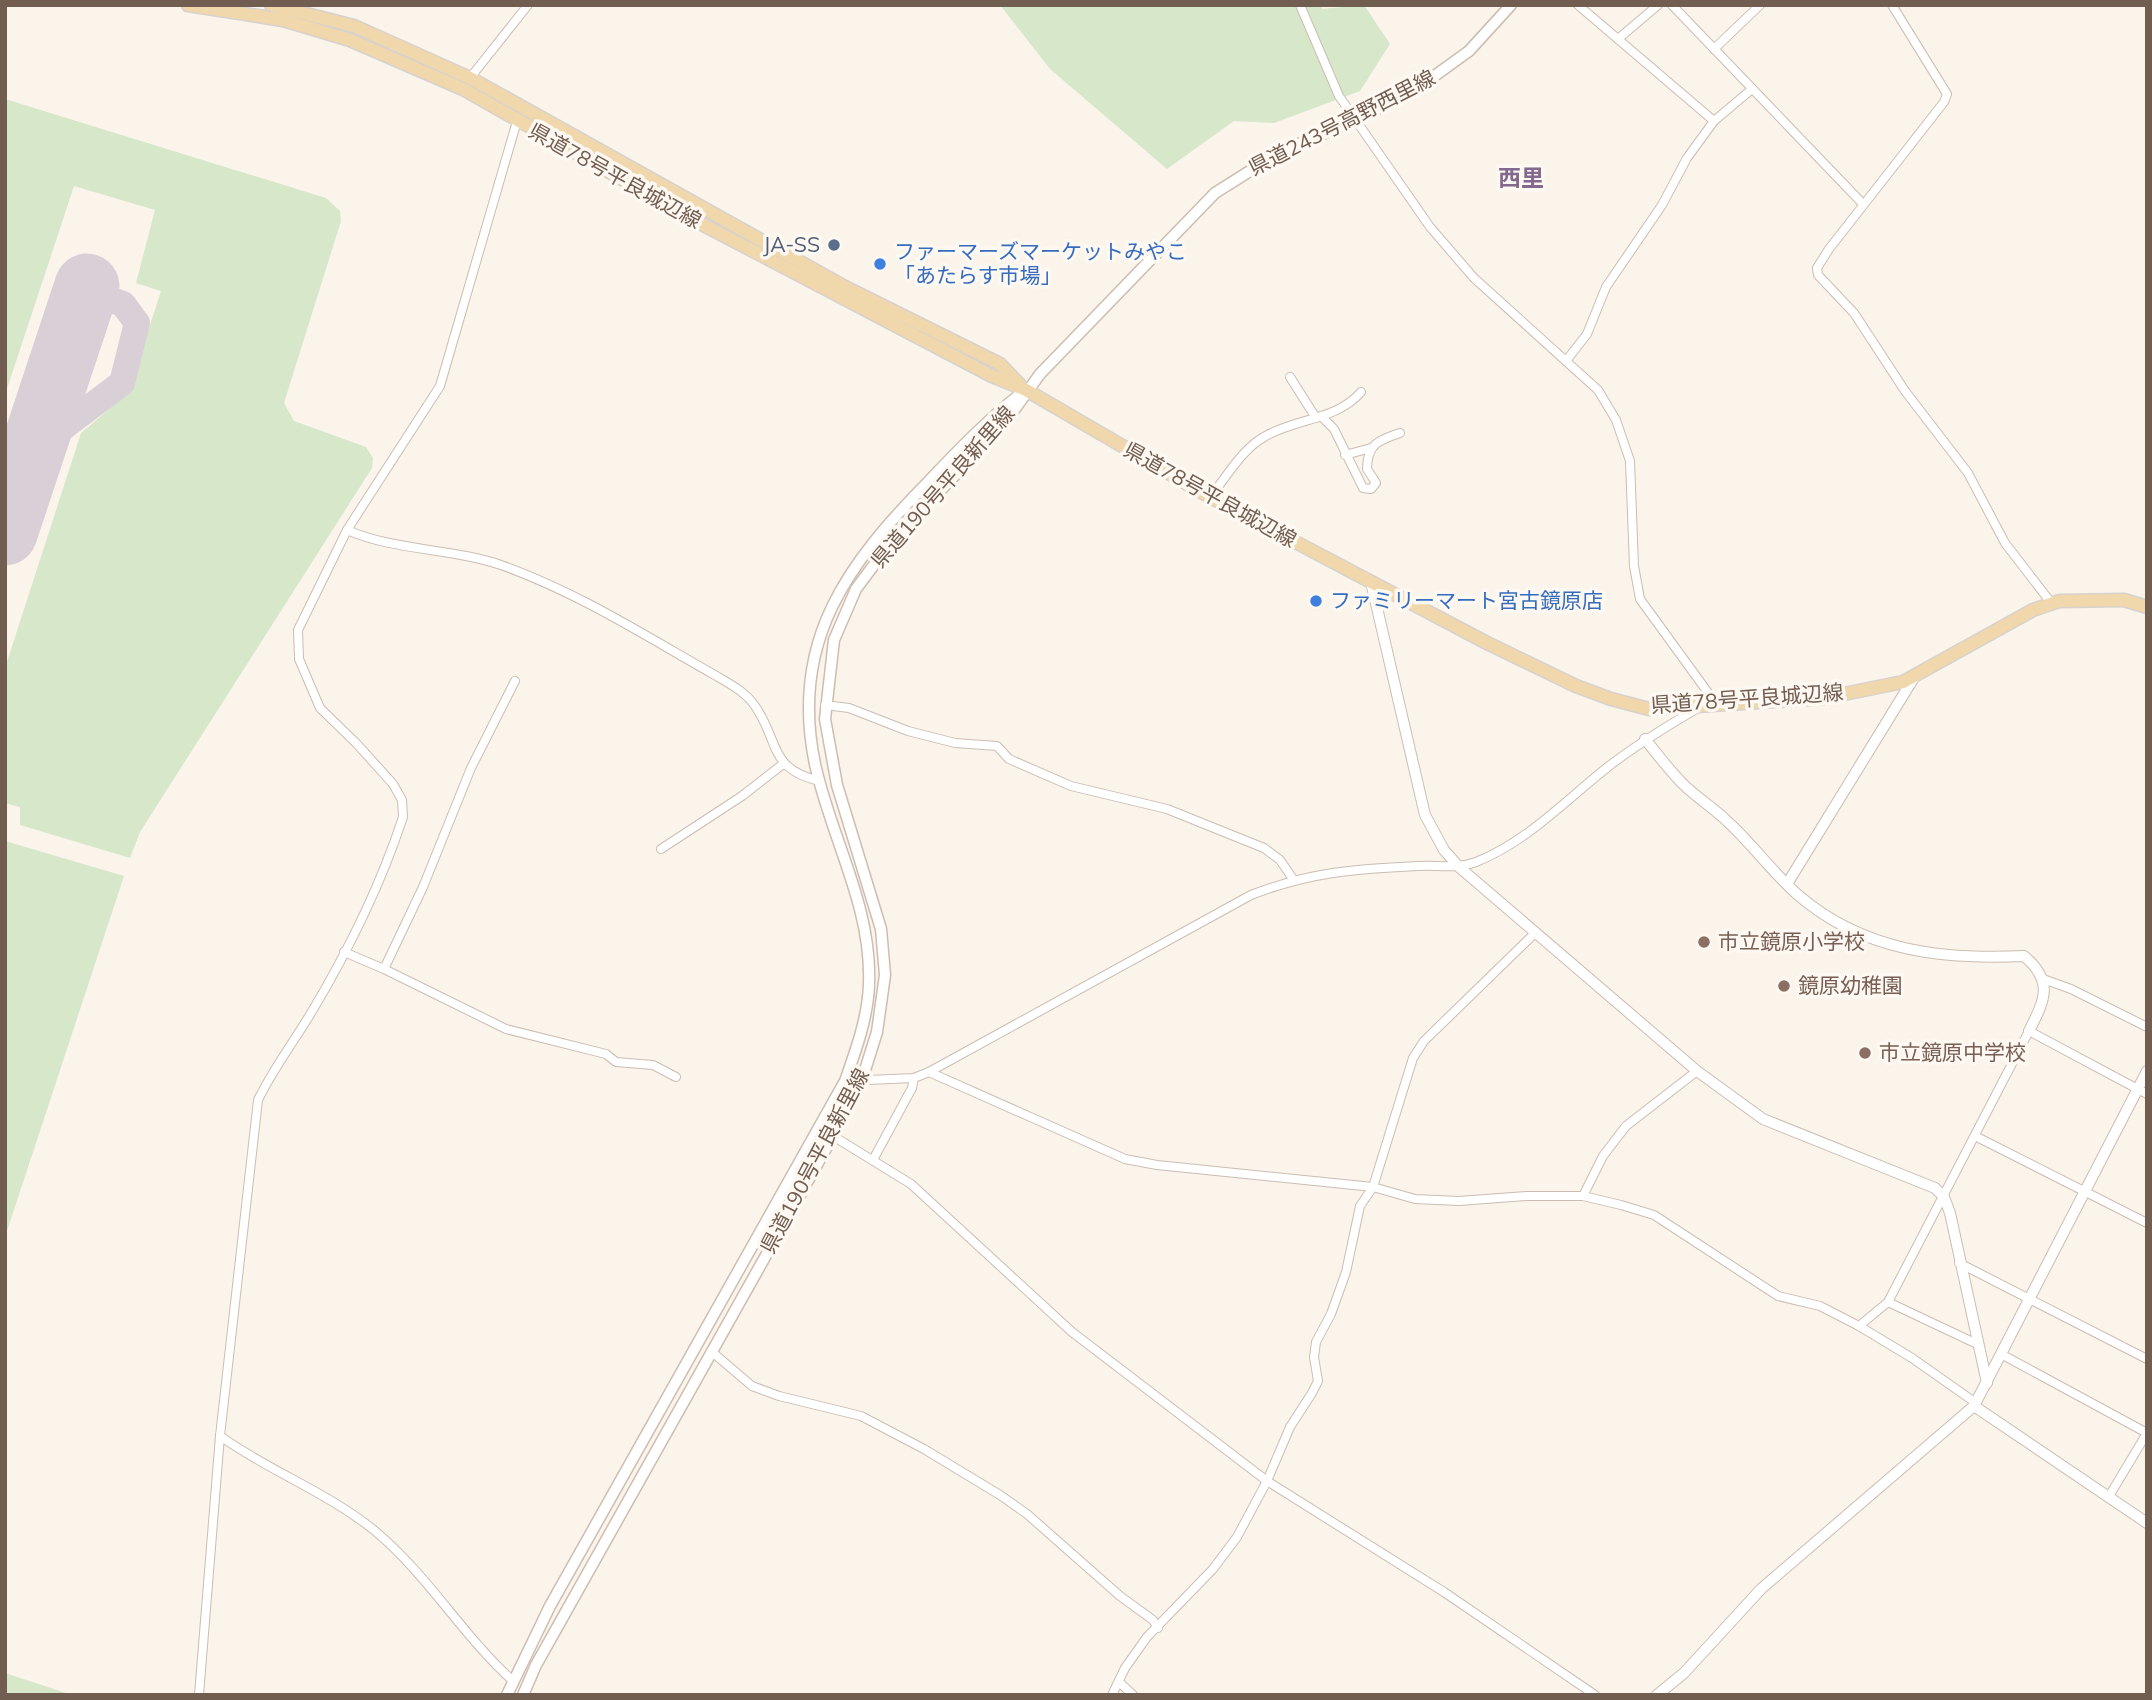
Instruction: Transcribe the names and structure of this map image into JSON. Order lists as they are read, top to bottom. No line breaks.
{"streets":{"main road":["県道243号高野西里線","県道78号平良城辺線","県道190号平良新里線"]},"crossings":[["県道243号高野西里線","県道78号平良城辺線"],["県道243号高野西里線","県道190号平良新里線"],["県道78号平良城辺線","県道190号平良新里線"]],"districts":["西里"],"places":["JA-SS","ファーマーズマーケットみやこ 「あたらす市場」","ファミリーマート宮古鏡原店","市立鏡原小学校","鏡原幼稚園","市立鏡原中学校"]}
